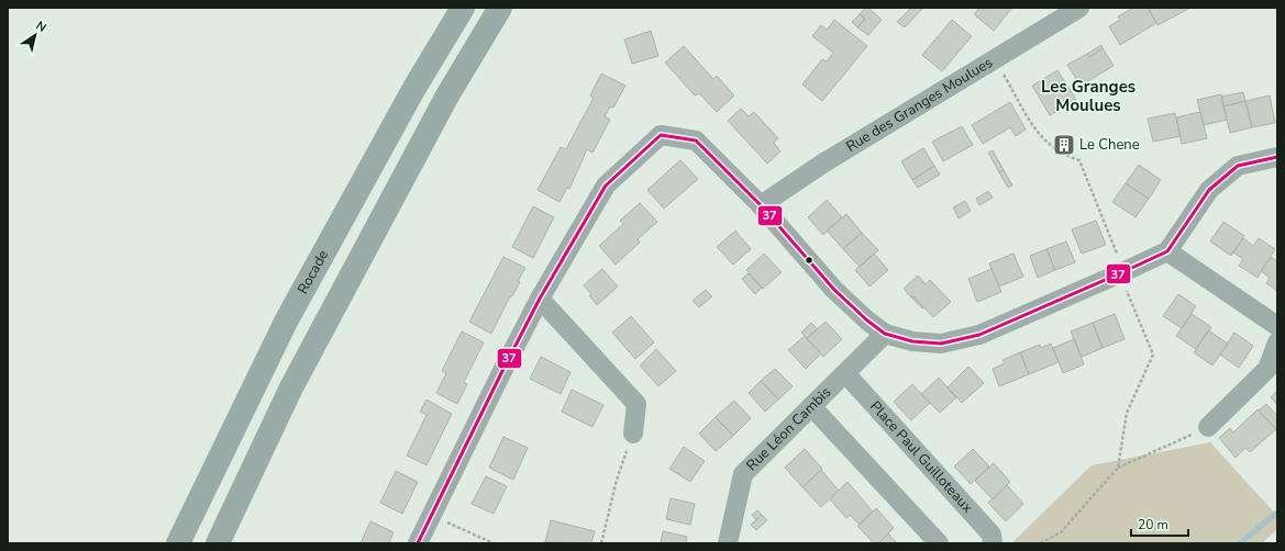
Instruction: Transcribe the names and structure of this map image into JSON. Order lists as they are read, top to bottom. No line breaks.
{"streets":{"highway":["Rocade"],"street":["Rue des Granges Moulues","Rue Léon Cambis","Place Paul Guilloteaux"]},"crossings":[["Rue Léon Cambis","Place Paul Guilloteaux"]],"districts":["Les Granges Moulues"],"places":{"building":["Le Chene"]},"lines":["transit line 37"],"scale_bar":"20 m","north":"top right"}
